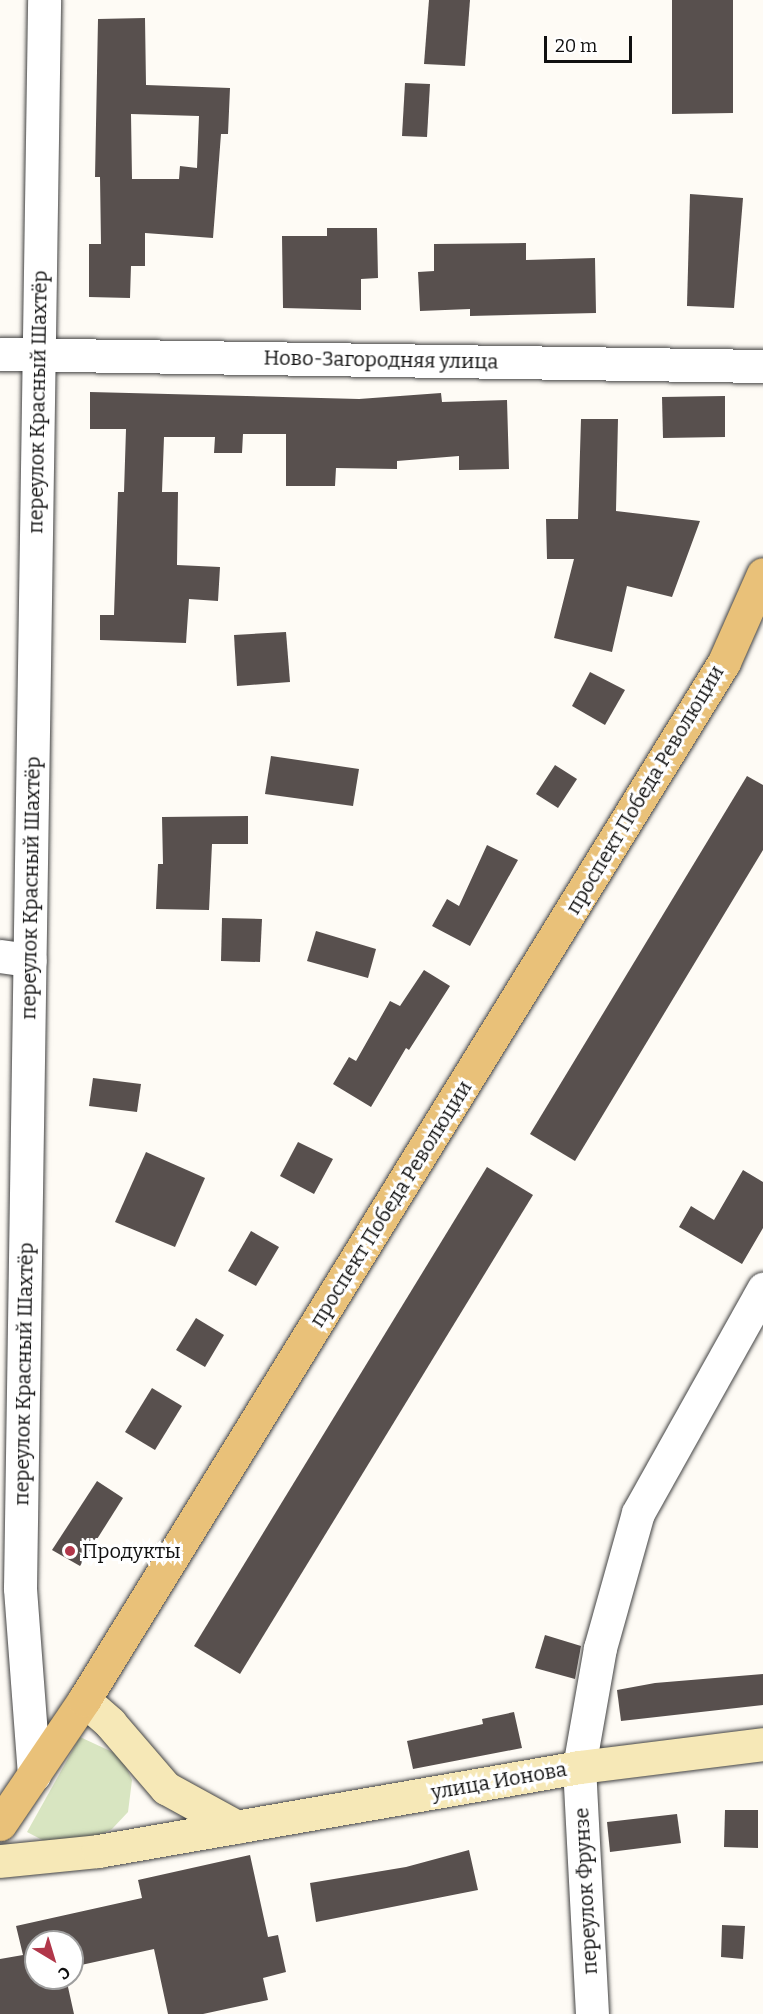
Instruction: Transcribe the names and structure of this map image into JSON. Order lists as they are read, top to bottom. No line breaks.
{"streets":{"main road":["проспект Победа Революции","улица Ионова"],"street":["Ново-Загородняя улица","переулок Красный Шахтёр","переулок Фрунзе"]},"crossings":[["Ново-Загородняя улица","переулок Красный Шахтёр"],["переулок Красный Шахтёр","проспект Победа Революции"],["улица Ионова","переулок Фрунзе"]],"places":["Продукты"],"scale_bar":"20 m","north":"bottom right"}
